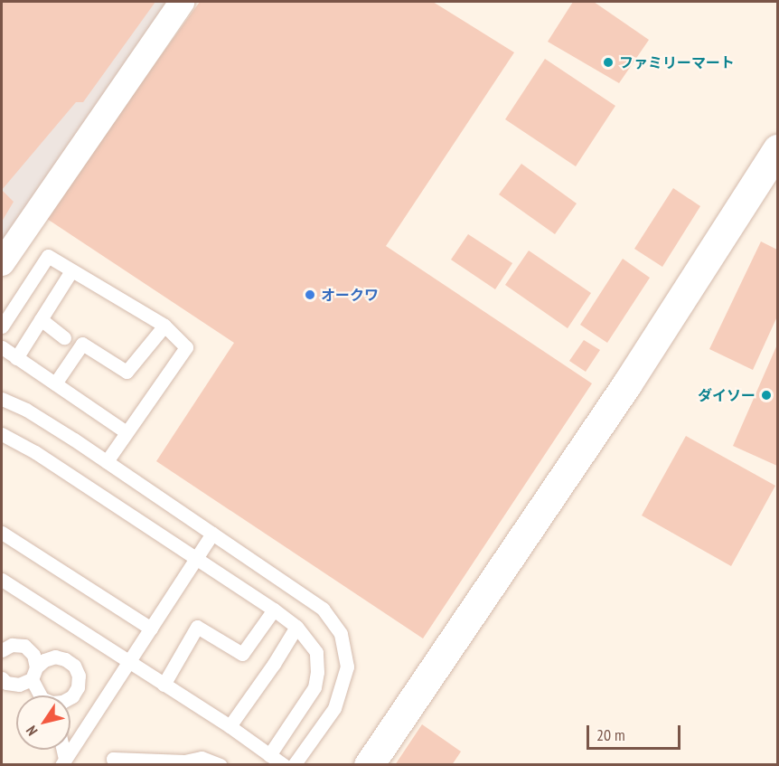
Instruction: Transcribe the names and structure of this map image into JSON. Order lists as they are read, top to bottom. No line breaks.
{"places":["ファミリーマート","オークワ","ダイソー"],"scale_bar":"20 m","north":"bottom left"}
